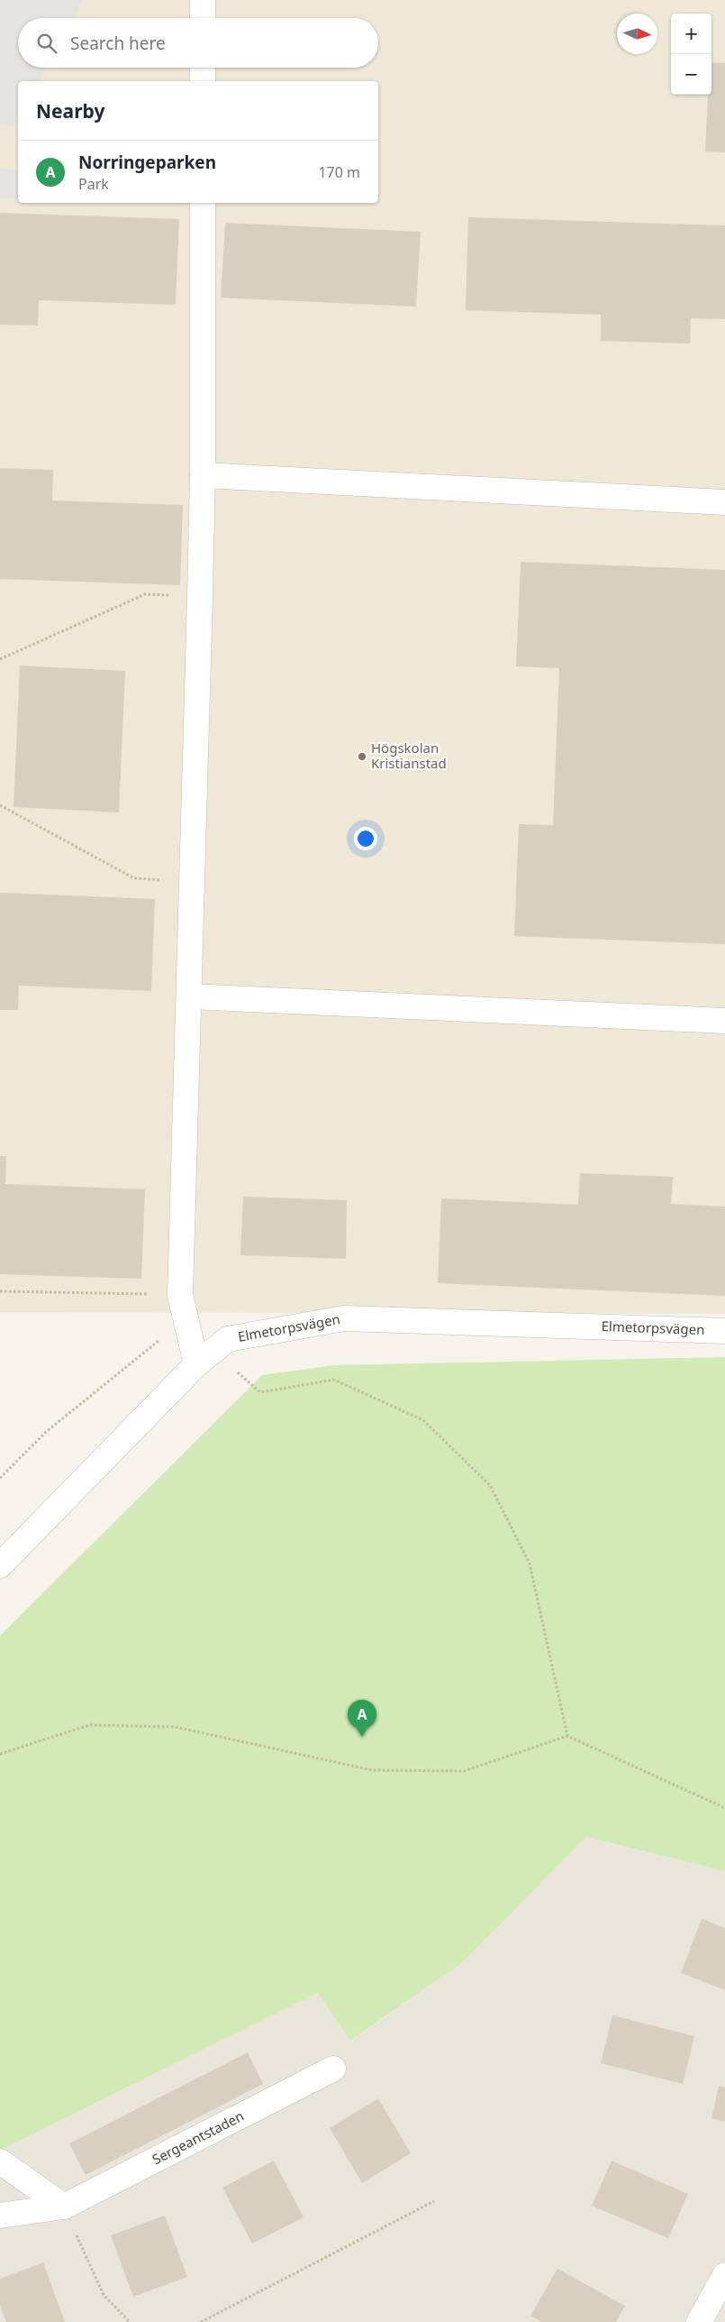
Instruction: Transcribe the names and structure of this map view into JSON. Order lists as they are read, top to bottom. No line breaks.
{"streets":{"street":["Elmetorpsvägen","Sergeantstaden"]},"places":["Högskolan Kristianstad"],"north":"right","page":{"map_buttons":["+","−"],"search":"Search here","heading":"Nearby","list":[{"mark":"A","name":"Norringeparken","note":"Park","value":"170 m"}],"pins":"A"}}
